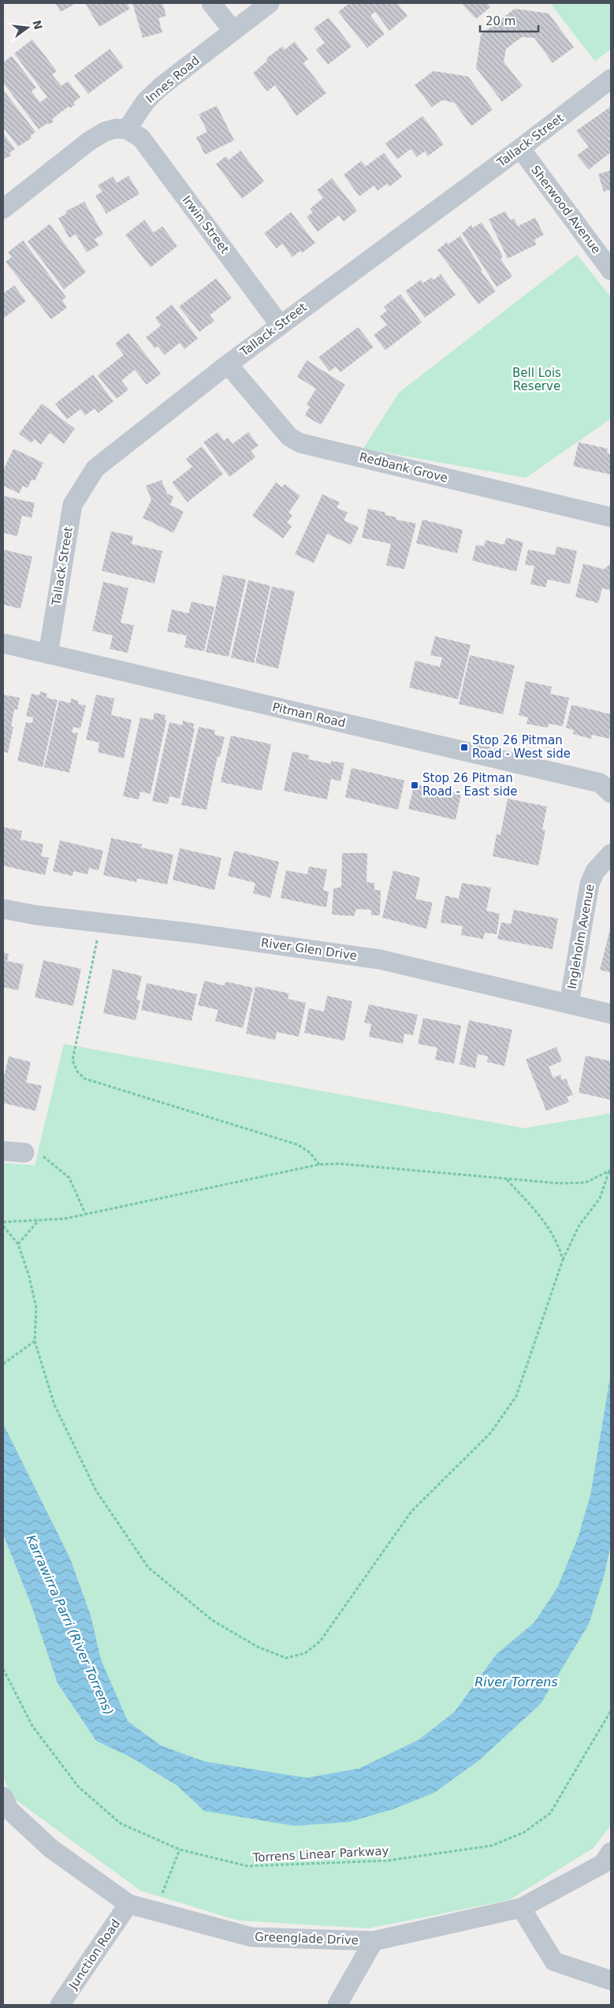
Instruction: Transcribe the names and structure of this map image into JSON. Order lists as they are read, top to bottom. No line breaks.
{"streets":{"street":["Innes Road","Tallack Street","Sherwood Avenue","Irwin Street","Redbank Grove","Pitman Road","Ingleholm Avenue","River Glen Drive","Greenglade Drive","Junction Road"],"path":["Torrens Linear Parkway"]},"crossings":[["Innes Road","Irwin Street"],["Tallack Street","Sherwood Avenue"],["Tallack Street","Irwin Street"],["Tallack Street","Redbank Grove"],["Tallack Street","Pitman Road"],["Ingleholm Avenue","River Glen Drive"],["Greenglade Drive","Junction Road"]],"water":["Karrawirra Parri (River Torrens)","River Torrens"],"parks":["Bell Lois Reserve"],"places":{"transit":["Stop 26 Pitman Road - West side","Stop 26 Pitman Road - East side"]},"scale_bar":"20 m","north":"right"}
